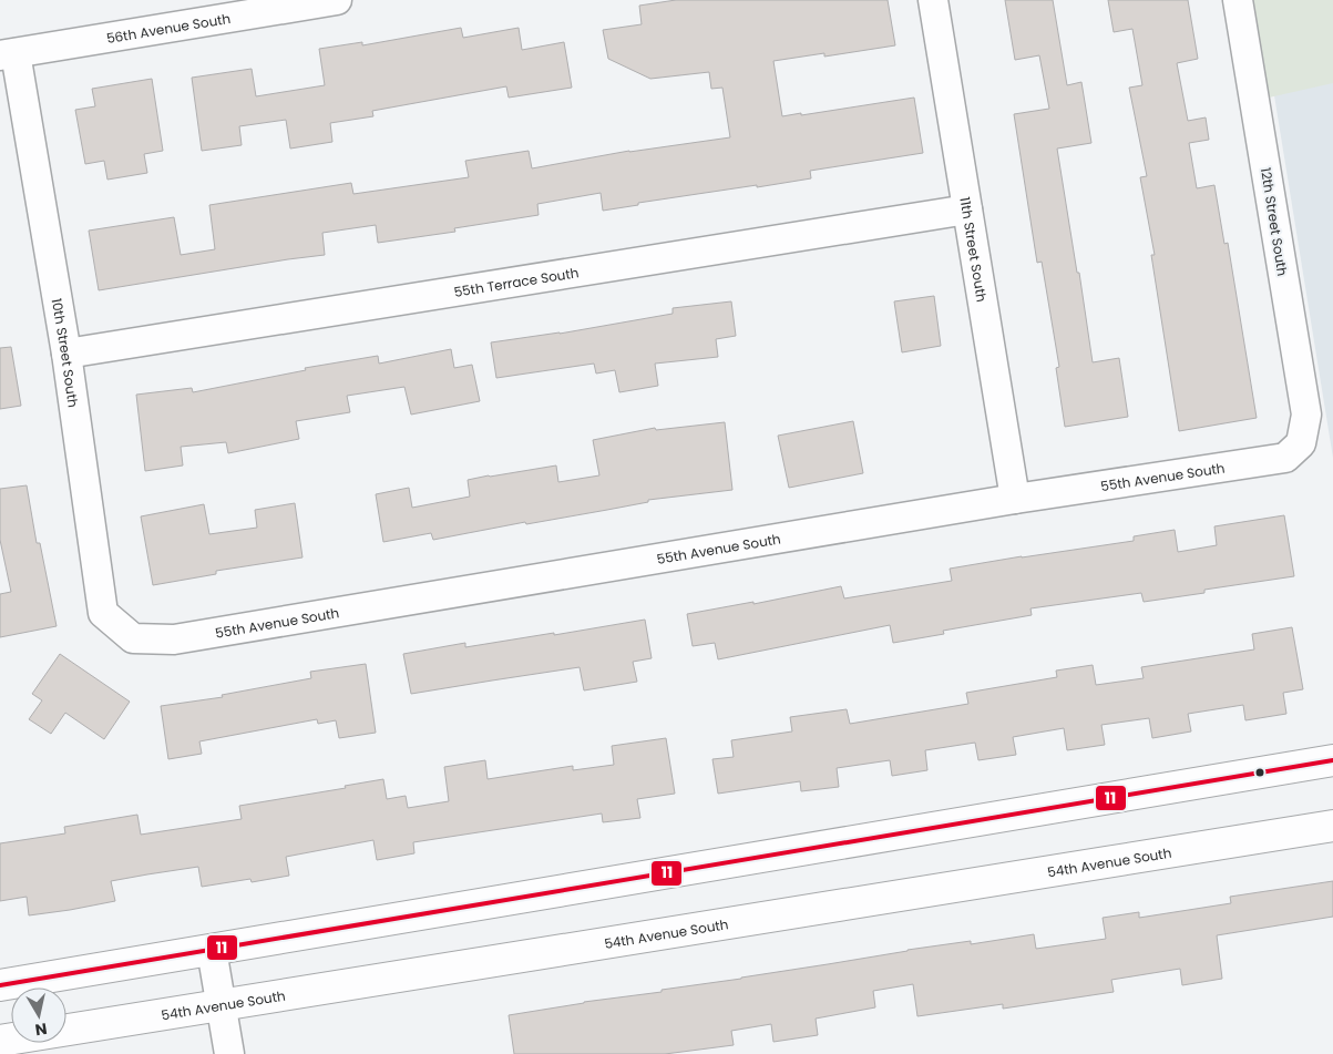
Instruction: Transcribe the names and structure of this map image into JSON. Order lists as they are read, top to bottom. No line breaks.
{"streets":{"main road":["54th Avenue South"],"street":["56th Avenue South","12th Street South","11th Street South","55th Terrace South","10th Street South","55th Avenue South"]},"crossings":[["56th Avenue South","10th Street South"],["12th Street South","55th Avenue South"],["11th Street South","55th Terrace South"],["11th Street South","55th Avenue South"],["55th Terrace South","10th Street South"],["10th Street South","55th Avenue South"]],"lines":["transit line 11"],"north":"bottom"}
